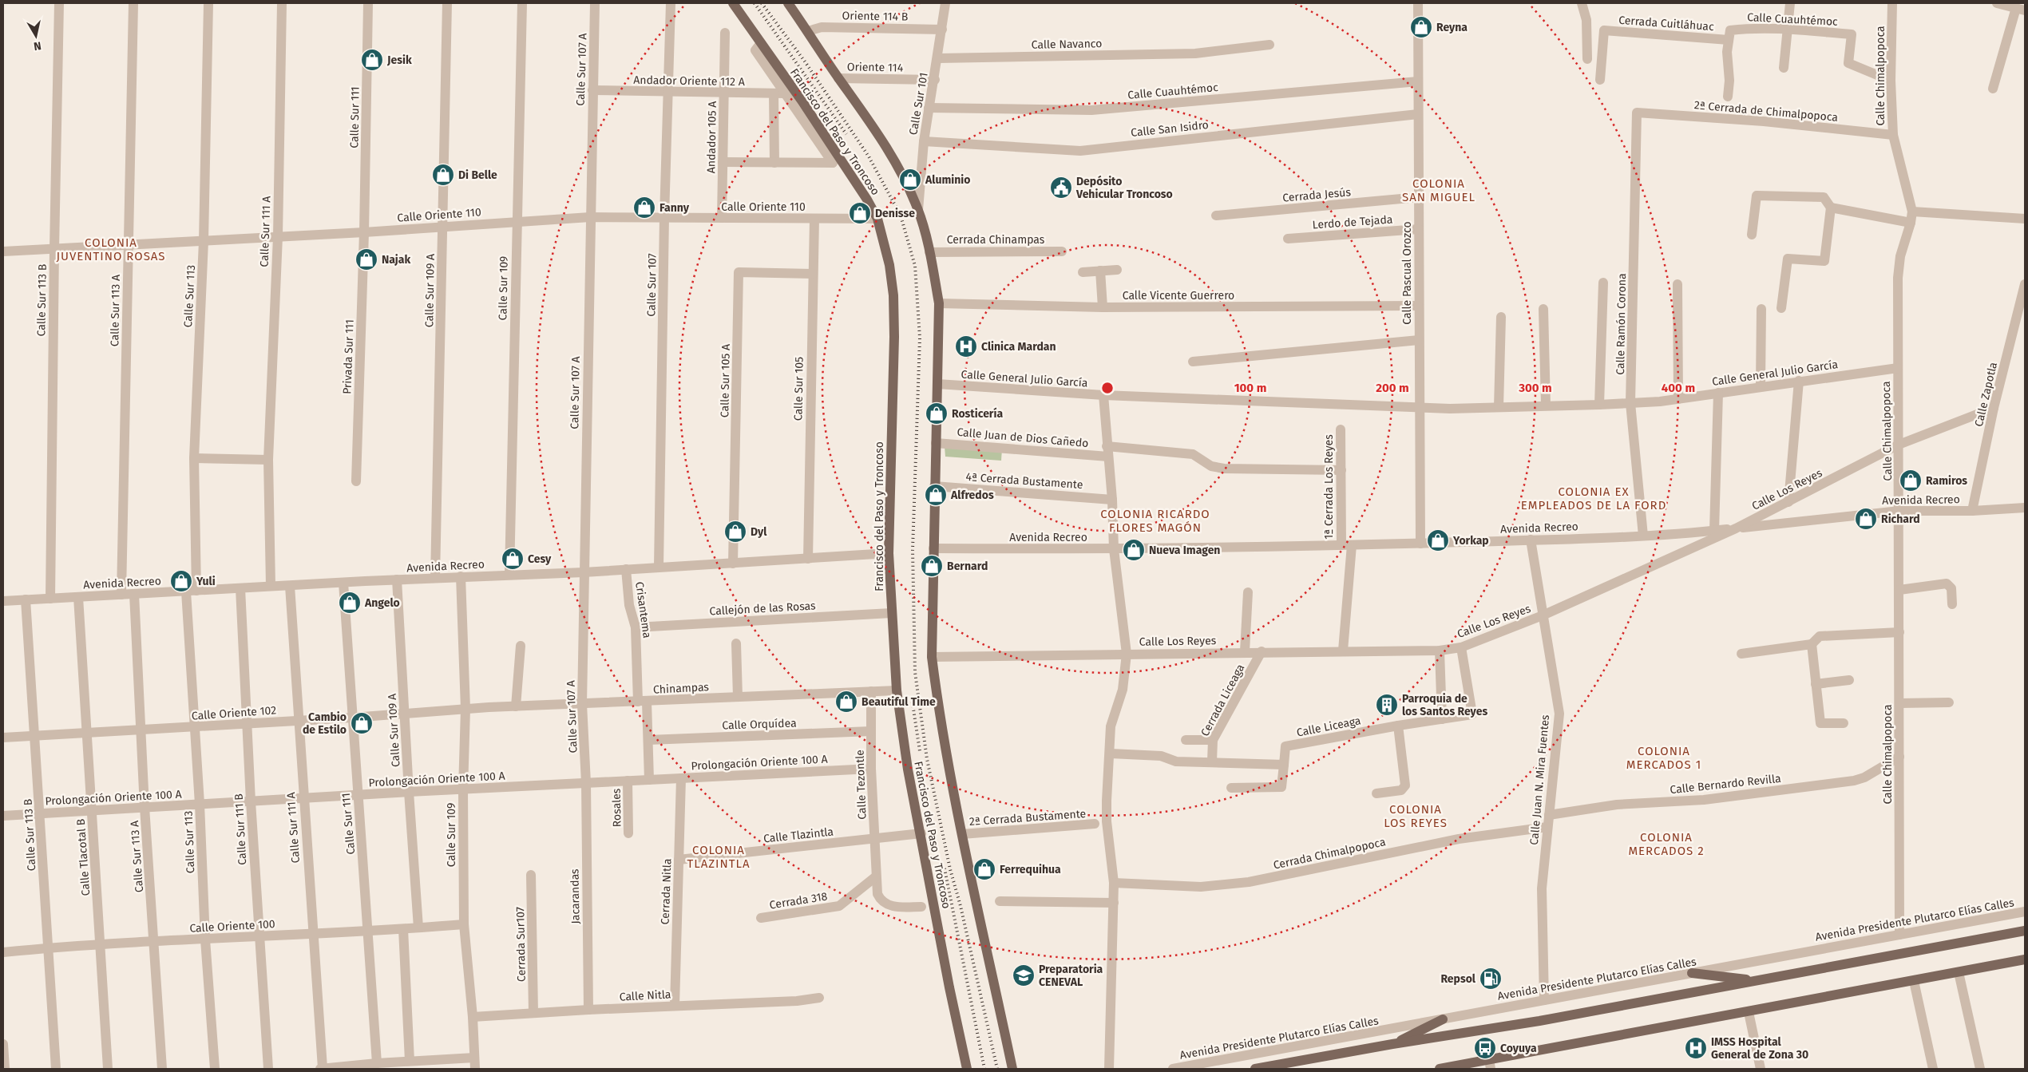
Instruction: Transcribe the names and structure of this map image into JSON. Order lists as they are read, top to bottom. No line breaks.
{"streets":{"main road":["Francisco del Paso y Troncoso"],"street":["Oriente 114 B","Calle Cuauhtémoc","Cerrada Cuitláhuac","Calle Navanco","Oriente 114","Calle Sur 107 A","Calle Chimalpopoca","Andador Oriente 112 A","Calle Sur 101","2ª Cerrada de Chimalpopoca","Calle Sur 111","Calle San Isidro","Andador 105 A","Cerrada Jesús","Calle Oriente 110","Lerdo de Tejada","Calle Sur 111 A","Cerrada Chinampas","Calle Pascual Orozco","Calle Sur 107","Calle Sur 109","Calle Sur 109 A","Calle Vicente Guerrero","Calle Sur 113","Calle Sur 113 B","Calle Sur 113 A","Calle Ramón Corona","Privada Sur 111","Calle General Julio García","Calle Sur 105 A","Calle Sur 105","Calle Zapotla","Calle Juan de Dios Cañedo","4ª Cerrada Bustamente","1ª Cerrada Los Reyes","Calle Los Reyes","Avenida Recreo","Callejón de las Rosas","Crisantema","Chinampas","Cerrada Liceaga","Calle Oriente 102","Calle Orquídea","Calle Liceaga","Prolongación Oriente 100 A","Calle Juan N. Mira Fuentes","Calle Bernardo Revilla","Calle Tezontle","Rosales","2ª Cerrada Bustamente","Calle Sur 111 B","Calle Tlazintla","Cerrada Chimalpopoca","Calle Tlacotal B","Cerrada Nitla","Jacarandas","Cerrada 318","Avenida Presidente Plutarco Elías Calles","Calle Oriente 100","Cerrada Sur107","Calle Nitla"]},"crossings":[["Oriente 114 B","Calle Sur 101"],["Calle Cuauhtémoc","Cerrada Cuitláhuac"],["Calle Cuauhtémoc","Calle Chimalpopoca"],["Calle Cuauhtémoc","Calle Sur 101"],["Calle Cuauhtémoc","Calle Pascual Orozco"],["Calle Navanco","Calle Sur 101"],["Oriente 114","Calle Sur 101"],["Calle Sur 107 A","Andador Oriente 112 A"],["Calle Sur 107 A","Calle Oriente 110"],["Calle Sur 107 A","Avenida Recreo"],["Calle Sur 107 A","Chinampas"],["Calle Sur 107 A","Prolongación Oriente 100 A"],["Calle Sur 107 A","Jacarandas"],["Calle Chimalpopoca","2ª Cerrada de Chimalpopoca"],["Calle Chimalpopoca","Calle General Julio García"],["Calle Chimalpopoca","Calle Los Reyes"],["Calle Chimalpopoca","Avenida Recreo"],["Calle Chimalpopoca","Calle Bernardo Revilla"],["Calle Chimalpopoca","Avenida Presidente Plutarco Elías Calles"],["Andador Oriente 112 A","Andador 105 A"],["Andador Oriente 112 A","Calle Sur 107"],["Calle Sur 101","Calle San Isidro"],["2ª Cerrada de Chimalpopoca","Calle Ramón Corona"],["Calle Sur 111","Calle Oriente 110"],["Calle Sur 111","Privada Sur 111"],["Calle Sur 111","Avenida Recreo"],["Calle Sur 111","Calle Oriente 102"],["Calle Sur 111","Prolongación Oriente 100 A"],["Calle Sur 111","Calle Oriente 100"],["Calle San Isidro","Calle Pascual Orozco"],["Francisco del Paso y Troncoso","Calle Oriente 110"],["Francisco del Paso y Troncoso","Avenida Recreo"],["Francisco del Paso y Troncoso","Callejón de las Rosas"],["Francisco del Paso y Troncoso","Chinampas"],["Francisco del Paso y Troncoso","Calle Tlazintla"],["Andador 105 A","Calle Oriente 110"],["Cerrada Jesús","Calle Pascual Orozco"],["Calle Oriente 110","Calle Sur 111 A"],["Calle Oriente 110","Calle Sur 107"],["Calle Oriente 110","Calle Sur 109"],["Calle Oriente 110","Calle Sur 109 A"],["Calle Oriente 110","Calle Sur 113"],["Calle Oriente 110","Calle Sur 113 B"],["Calle Oriente 110","Calle Sur 113 A"],["Calle Oriente 110","Privada Sur 111"],["Calle Oriente 110","Calle Sur 105"],["Lerdo de Tejada","Calle Pascual Orozco"],["Calle Sur 111 A","Avenida Recreo"],["Calle Sur 111 A","Calle Oriente 102"],["Calle Sur 111 A","Prolongación Oriente 100 A"],["Calle Sur 111 A","Calle Oriente 100"],["Calle Pascual Orozco","Calle Vicente Guerrero"],["Calle Pascual Orozco","Calle General Julio García"],["Calle Pascual Orozco","Avenida Recreo"],["Calle Sur 107","Avenida Recreo"],["Calle Sur 109","Avenida Recreo"],["Calle Sur 109","Chinampas"],["Calle Sur 109","Calle Oriente 102"],["Calle Sur 109","Prolongación Oriente 100 A"],["Calle Sur 109","Calle Oriente 100"],["Calle Sur 109","Calle Nitla"],["Calle Sur 109 A","Avenida Recreo"],["Calle Sur 109 A","Calle Oriente 102"],["Calle Sur 109 A","Prolongación Oriente 100 A"],["Calle Sur 109 A","Calle Oriente 100"],["Calle Sur 113","Avenida Recreo"],["Calle Sur 113","Calle Oriente 102"],["Calle Sur 113","Prolongación Oriente 100 A"],["Calle Sur 113","Calle Oriente 100"],["Calle Sur 113 B","Avenida Recreo"],["Calle Sur 113 B","Calle Oriente 102"],["Calle Sur 113 B","Prolongación Oriente 100 A"],["Calle Sur 113 B","Calle Oriente 100"],["Calle Sur 113 A","Avenida Recreo"],["Calle Sur 113 A","Calle Oriente 102"],["Calle Sur 113 A","Prolongación Oriente 100 A"],["Calle Sur 113 A","Calle Oriente 100"],["Calle Ramón Corona","Calle General Julio García"],["Calle Ramón Corona","Avenida Recreo"],["Calle Sur 105 A","Calle Sur 105"],["Calle Sur 105 A","Avenida Recreo"],["Calle Sur 105","Avenida Recreo"],["Calle Zapotla","Calle Los Reyes"],["Calle Zapotla","Avenida Recreo"],["1ª Cerrada Los Reyes","Calle Los Reyes"],["1ª Cerrada Los Reyes","Avenida Recreo"],["Calle Los Reyes","Avenida Recreo"],["Calle Los Reyes","Cerrada Liceaga"],["Calle Los Reyes","Calle Liceaga"],["Calle Los Reyes","Calle Juan N. Mira Fuentes"],["Avenida Recreo","Crisantema"],["Avenida Recreo","Calle Juan N. Mira Fuentes"],["Avenida Recreo","Calle Sur 111 B"],["Avenida Recreo","Calle Tlacotal B"],["Callejón de las Rosas","Crisantema"],["Crisantema","Chinampas"],["Crisantema","Calle Orquídea"],["Crisantema","Prolongación Oriente 100 A"],["Chinampas","Calle Oriente 102"],["Chinampas","Calle Tezontle"],["Calle Oriente 102","Calle Sur 111 B"],["Calle Oriente 102","Calle Tlacotal B"],["Calle Orquídea","Calle Tezontle"],["Prolongación Oriente 100 A","Calle Tezontle"],["Prolongación Oriente 100 A","Rosales"],["Prolongación Oriente 100 A","Calle Sur 111 B"],["Prolongación Oriente 100 A","Calle Tlacotal B"],["Prolongación Oriente 100 A","Cerrada Nitla"],["Prolongación Oriente 100 A","Jacarandas"],["Calle Juan N. Mira Fuentes","Calle Bernardo Revilla"],["Calle Juan N. Mira Fuentes","Cerrada Chimalpopoca"],["Calle Juan N. Mira Fuentes","Avenida Presidente Plutarco Elías Calles"],["Calle Tezontle","Calle Tlazintla"],["Calle Tezontle","Cerrada 318"],["Calle Sur 111 B","Calle Oriente 100"],["Calle Tlazintla","Cerrada Nitla"],["Calle Tlacotal B","Calle Oriente 100"],["Cerrada Nitla","Calle Nitla"],["Jacarandas","Calle Nitla"],["Cerrada Sur107","Calle Nitla"]],"districts":["COLONIA SAN MIGUEL","COLONIA JUVENTINO ROSAS","COLONIA EX EMPLEADOS DE LA FORD","COLONIA RICARDO FLORES MAGÓN","COLONIA MERCADOS 1","COLONIA LOS REYES","COLONIA MERCADOS 2","COLONIA TLAZINTLA"],"places":{"shop":["Reyna","Jesik","Di Belle","Aluminio","Fanny","Denisse","Najak","Rosticería","Ramiros","Alfredos","Richard","Dyl","Yorkap","Nueva Imagen","Cesy","Bernard","Yuli","Angelo","Beautiful Time","Cambio de Estilo","Ferrequihua"],"public building":["Depósito Vehicular Troncoso"],"hospital":["Clinica Mardan","IMSS Hospital General de Zona 30"],"building":["Parroquia de los Santos Reyes"],"school or university":["Preparatoria CENEVAL"],"fuel station":["Repsol"],"bus stop":["Coyuya"]},"north":"bottom","rings":["100 m","200 m","300 m","400 m"]}
